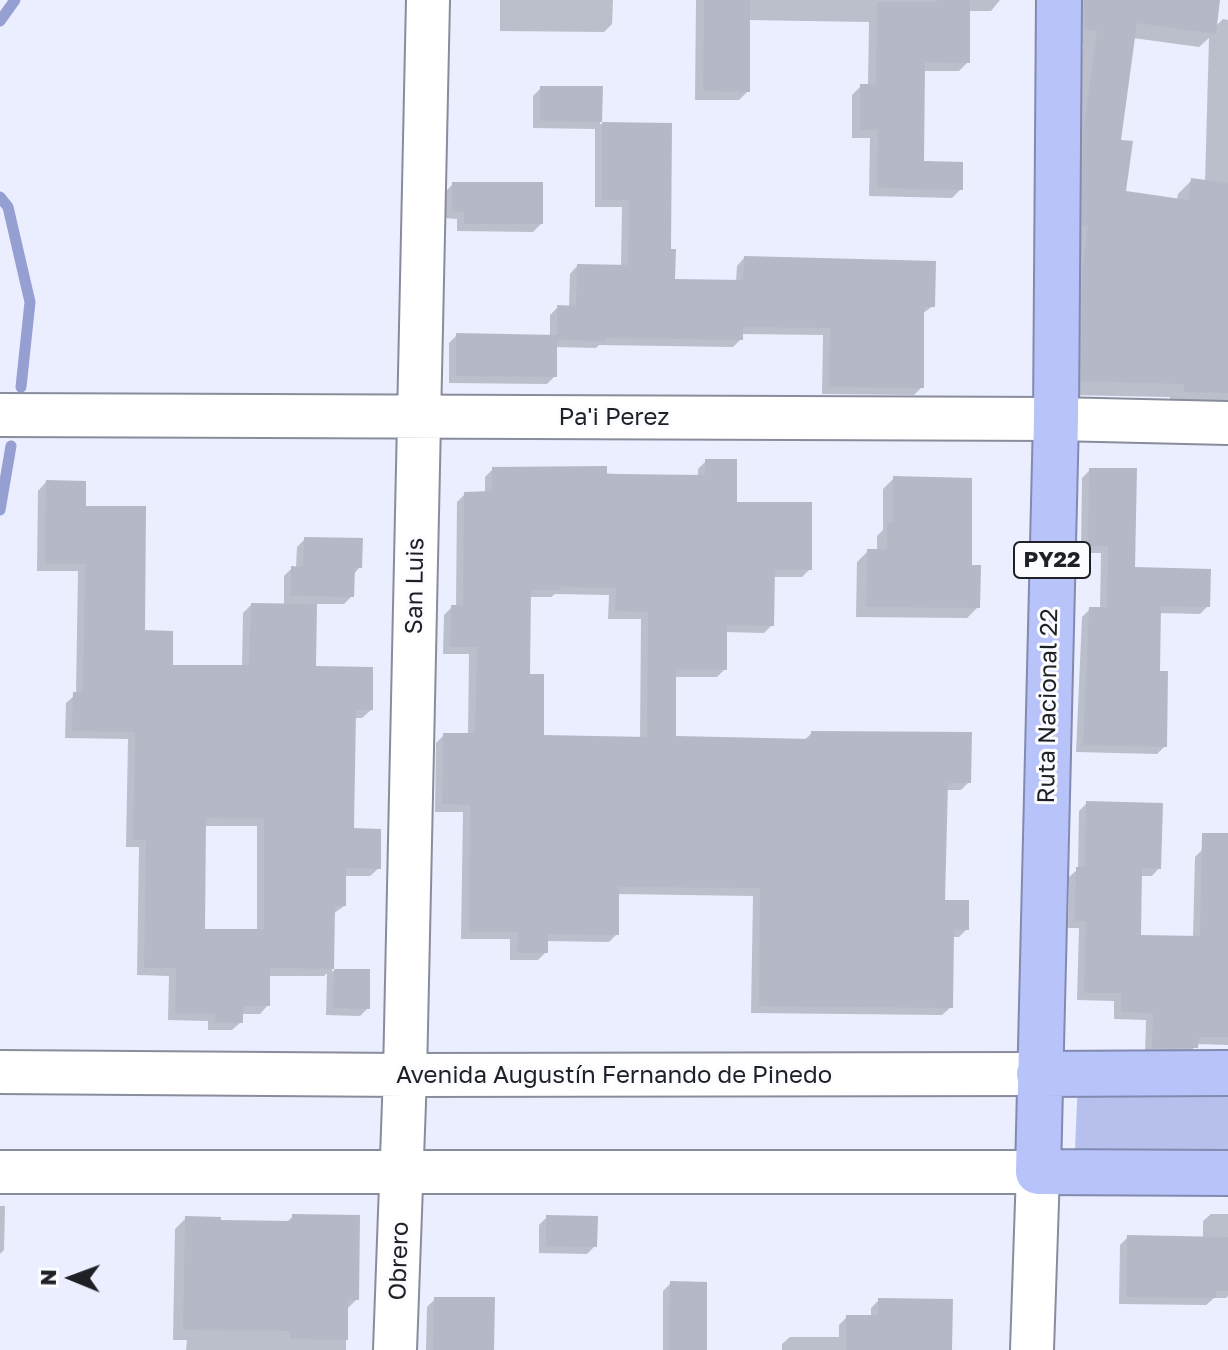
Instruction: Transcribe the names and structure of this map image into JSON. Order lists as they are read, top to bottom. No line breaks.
{"streets":{"highway":["PY22","Ruta Nacional 22","Avenida Augustín Fernando de Pinedo"],"street":["Pa'i Perez","San Luis","Obrero"]},"crossings":[["Pa'i Perez","San Luis"],["Pa'i Perez","Ruta Nacional 22"],["San Luis","Avenida Augustín Fernando de Pinedo"],["San Luis","Obrero"],["Ruta Nacional 22","Avenida Augustín Fernando de Pinedo"]],"north":"left"}
